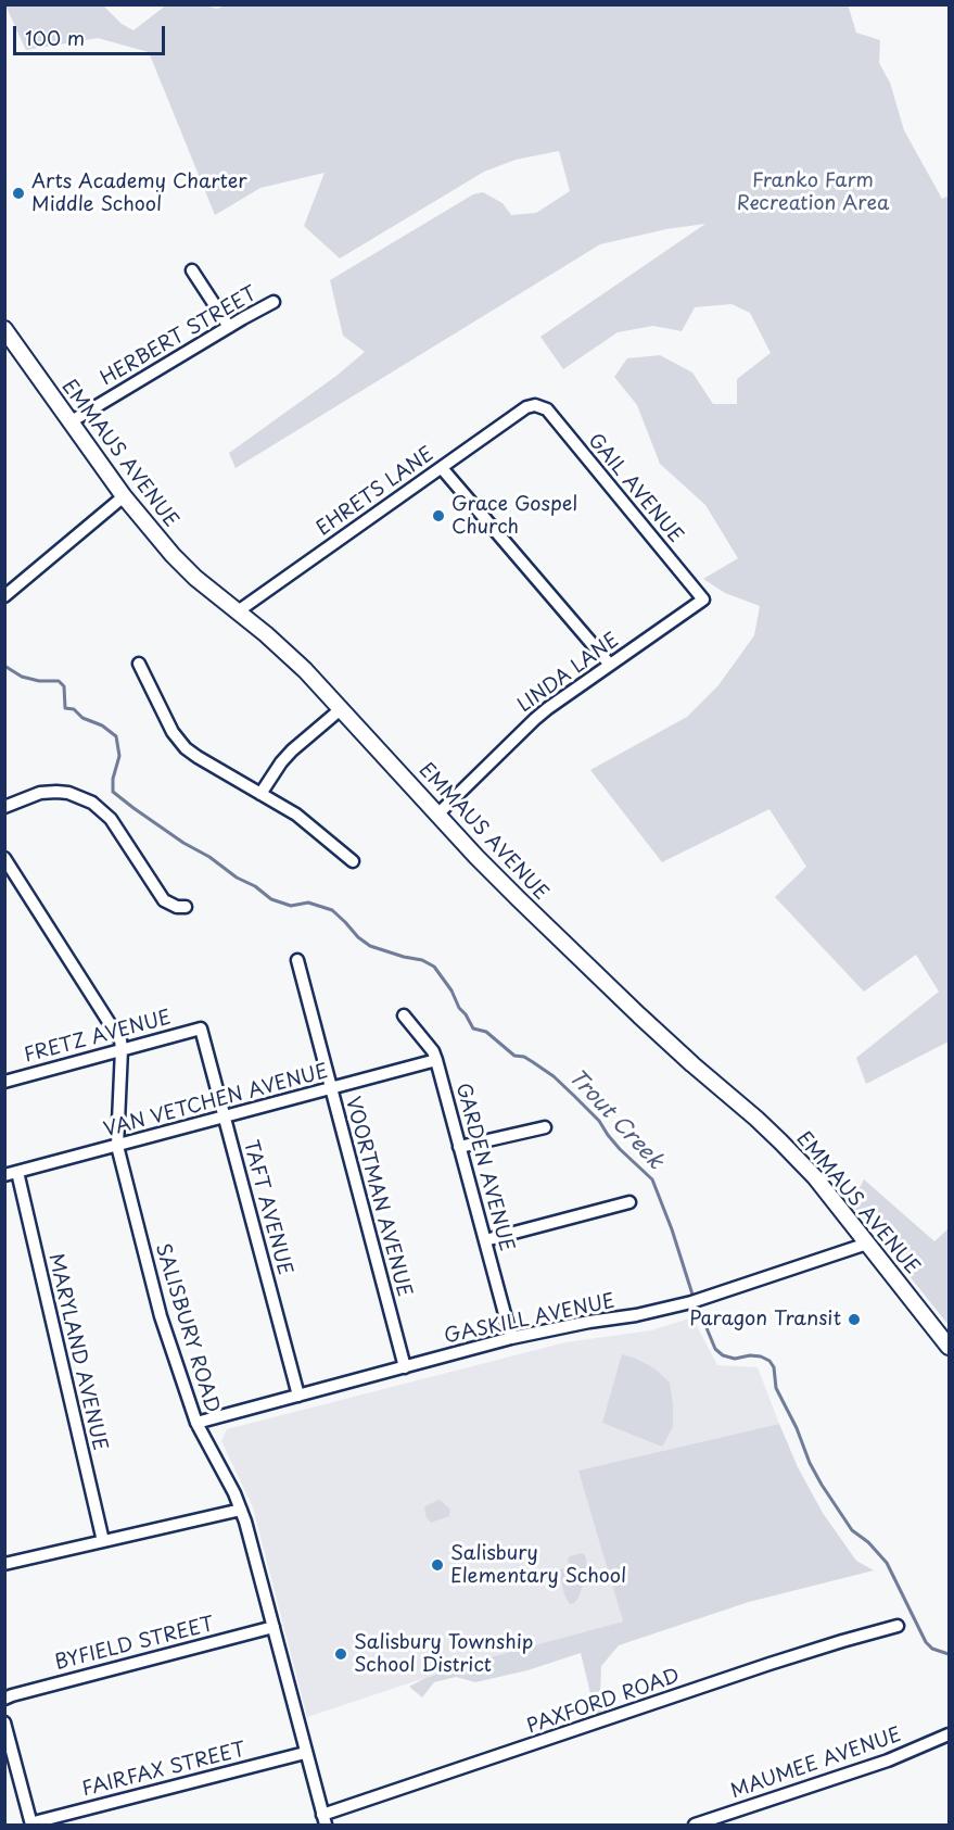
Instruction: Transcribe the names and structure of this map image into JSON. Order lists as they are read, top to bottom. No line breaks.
{"streets":{"main road":["EMMAUS AVENUE"],"street":["HERBERT STREET","GAIL AVENUE","EHRETS LANE","LINDA LANE","FRETZ AVENUE","VAN VETCHEN AVENUE","GARDEN AVENUE","VOORTMAN AVENUE","TAFT AVENUE","GASKILL AVENUE","SALISBURY ROAD","MARYLAND AVENUE","BYFIELD STREET","PAXFORD ROAD","MAUMEE AVENUE","FAIRFAX STREET"]},"crossings":[["HERBERT STREET","EMMAUS AVENUE"],["EMMAUS AVENUE","EHRETS LANE"],["EMMAUS AVENUE","LINDA LANE"],["EMMAUS AVENUE","GASKILL AVENUE"],["GAIL AVENUE","EHRETS LANE"],["GAIL AVENUE","LINDA LANE"],["FRETZ AVENUE","TAFT AVENUE"],["FRETZ AVENUE","SALISBURY ROAD"],["VAN VETCHEN AVENUE","GARDEN AVENUE"],["VAN VETCHEN AVENUE","VOORTMAN AVENUE"],["VAN VETCHEN AVENUE","TAFT AVENUE"],["VAN VETCHEN AVENUE","SALISBURY ROAD"],["VAN VETCHEN AVENUE","MARYLAND AVENUE"],["GARDEN AVENUE","GASKILL AVENUE"],["VOORTMAN AVENUE","GASKILL AVENUE"],["TAFT AVENUE","GASKILL AVENUE"],["GASKILL AVENUE","SALISBURY ROAD"],["SALISBURY ROAD","BYFIELD STREET"],["SALISBURY ROAD","PAXFORD ROAD"],["SALISBURY ROAD","FAIRFAX STREET"]],"water":["Trout Creek"],"parks":["Franko Farm Recreation Area"],"places":["Arts Academy Charter Middle School","Grace Gospel Church","Paragon Transit","Salisbury Elementary School","Salisbury Township School District"],"scale_bar":"100 m"}
